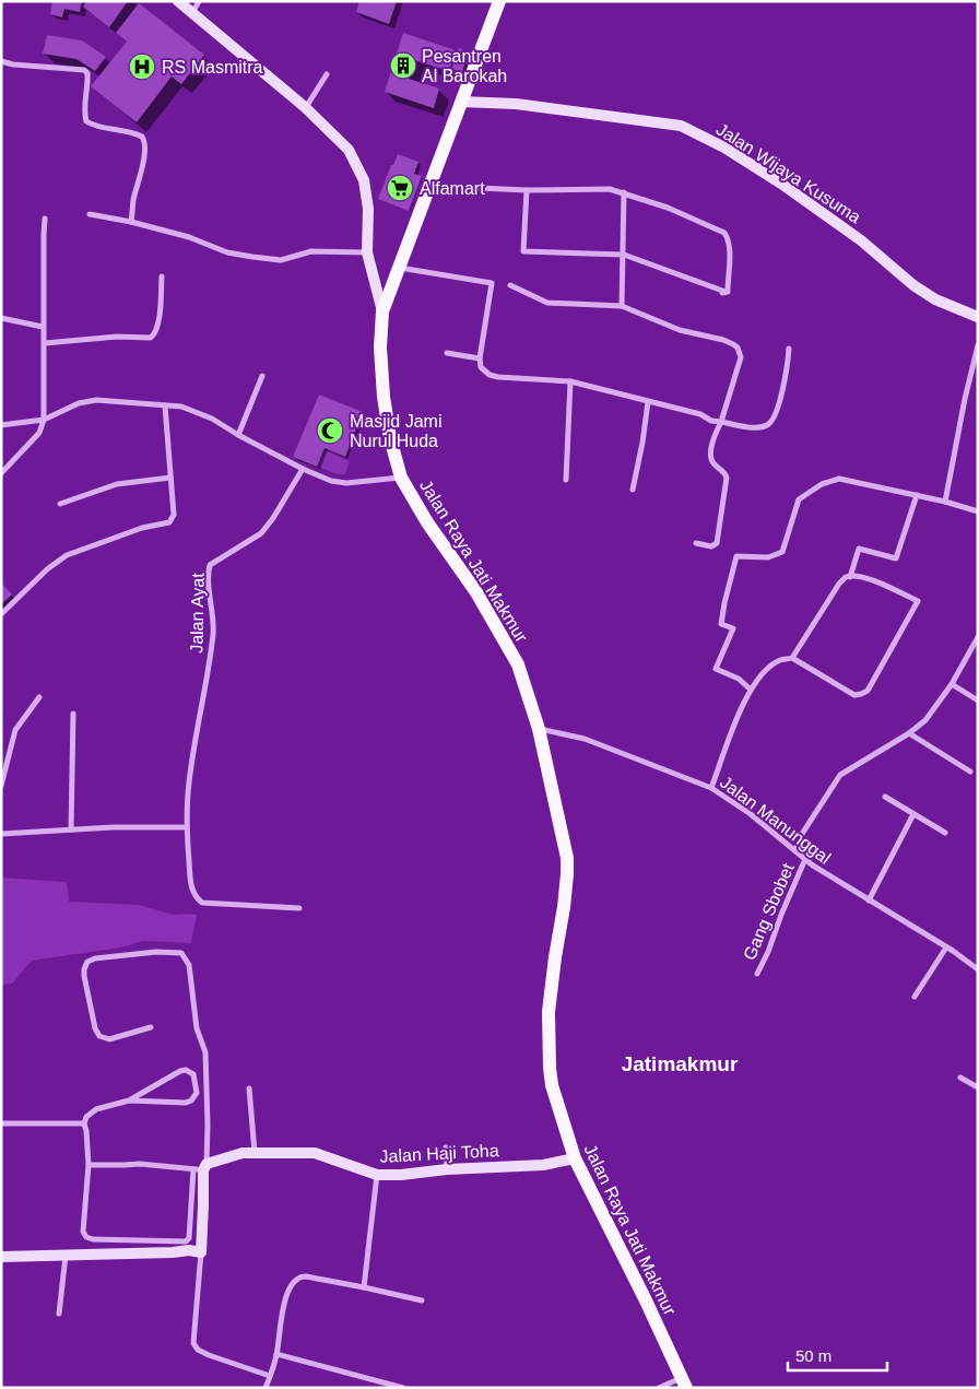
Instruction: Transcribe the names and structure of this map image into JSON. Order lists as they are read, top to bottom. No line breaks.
{"streets":{"main road":["Jalan Raya Jati Makmur"],"street":["Jalan Wijaya Kusuma","Jalan Ayat","Jalan Manunggal","Gang Sbobet","Jalan Haji Toha"]},"crossings":[["Jalan Wijaya Kusuma","Jalan Raya Jati Makmur"],["Jalan Raya Jati Makmur","Jalan Manunggal"],["Jalan Raya Jati Makmur","Jalan Haji Toha"],["Jalan Manunggal","Gang Sbobet"]],"districts":["Jatimakmur"],"places":{"building":["Pesantren Al Barokah"],"hospital":["RS Masmitra"],"supermarket":["Alfamart"],"mosque":["Masjid Jami Nurul Huda"]},"scale_bar":"50 m"}
